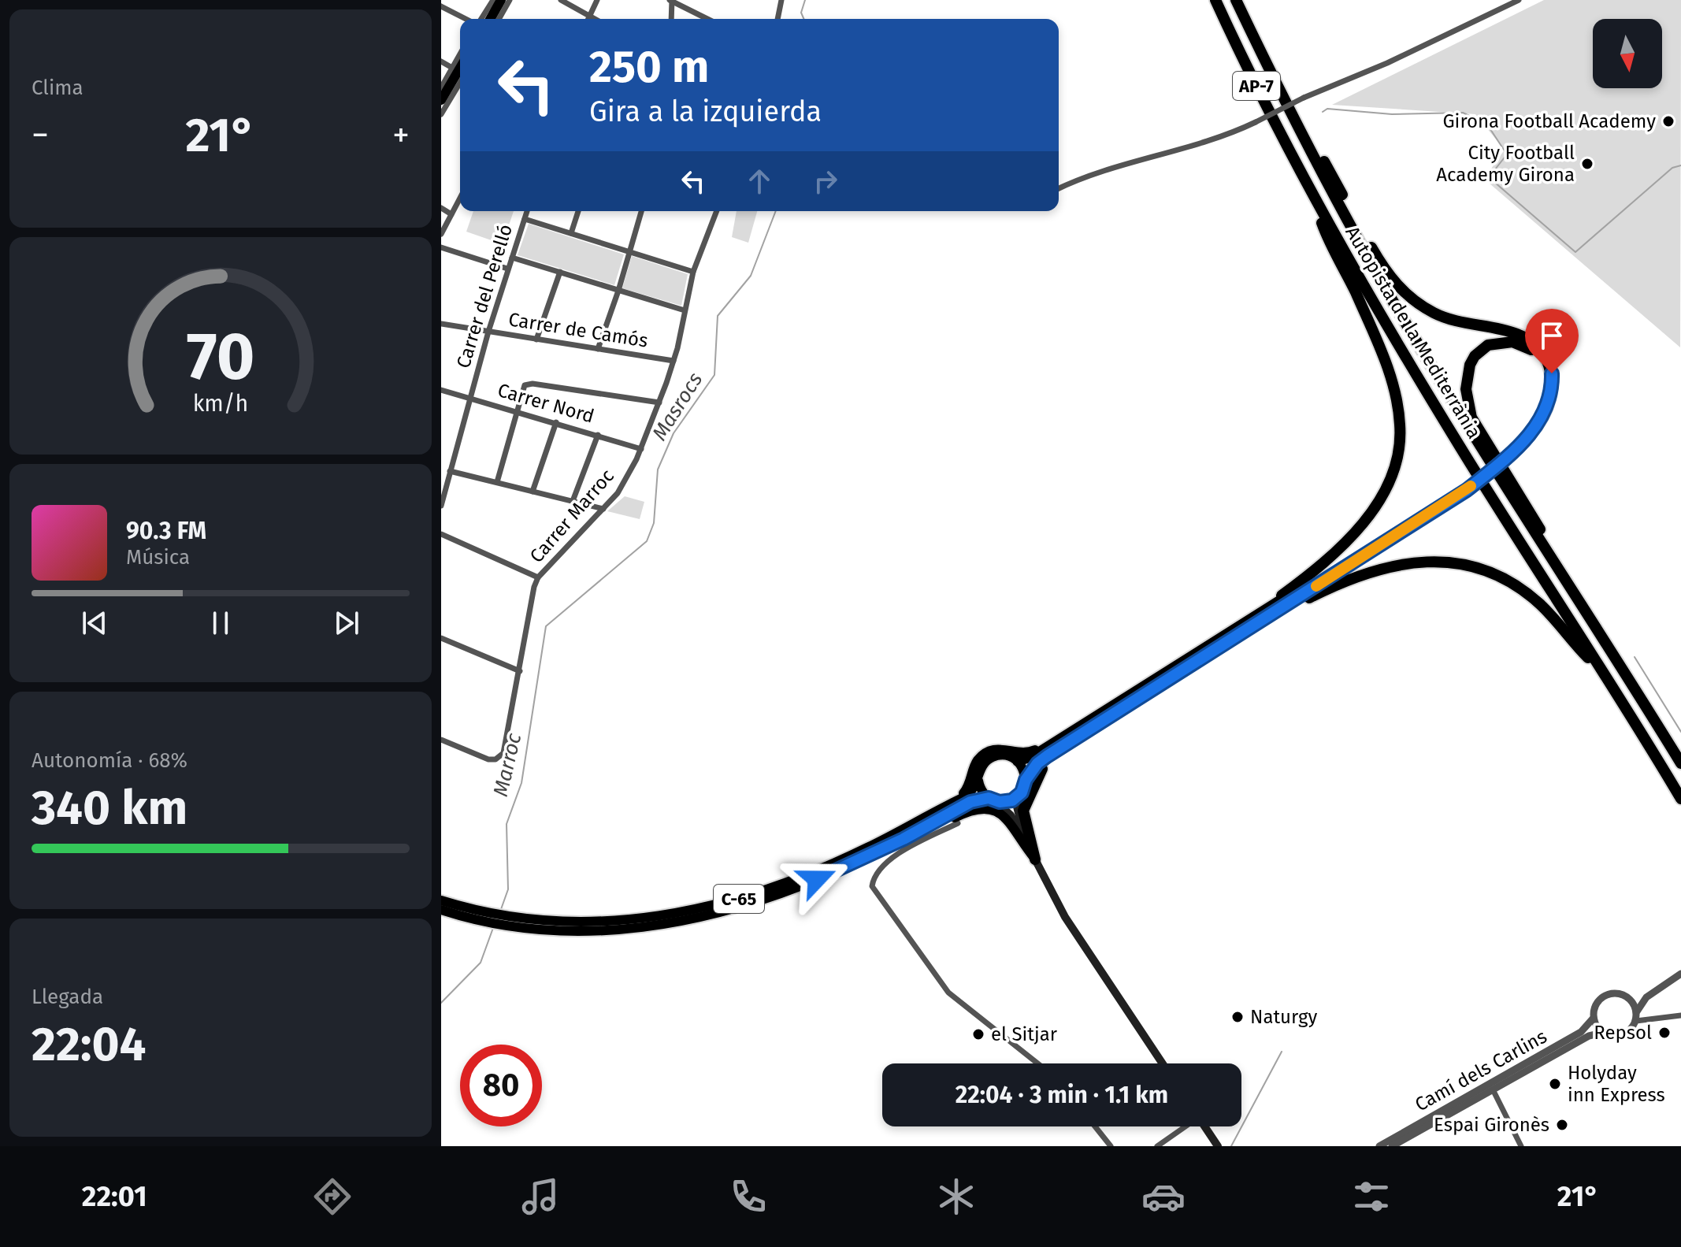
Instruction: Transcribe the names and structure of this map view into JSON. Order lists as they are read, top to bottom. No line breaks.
{"streets":{"highway":["AP-7","Autopista de la Mediterrània"],"main road":["C-65"],"street":["Carrer del Perelló","Carrer de Camós","Carrer Nord","Carrer Marroc","Camí dels Carlins"]},"crossings":[["Carrer del Perelló","Carrer de Camós"],["Carrer del Perelló","Carrer Nord"],["Carrer de Camós","Carrer Marroc"],["Carrer Nord","Carrer Marroc"]],"water":["Masrocs","Marroc"],"places":["Girona Football Academy","City Football Academy Girona","Naturgy","Repsol","el Sitjar","Holyday inn Express","Espai Gironès"],"north":"bottom","page":{"tile":["Clima",["Autonomía · 68%","340 km"],["Llegada","22:04"]],"turn":["250 m","Gira a la izquierda"],"heat":["−","21°","+"],"song":["90.3 FM","Música"],"limit":"80","trip":"22:04 · 3 min · 1.1 km","tabs":["22:01","21°"],"gauge":["70","km/h"]}}
